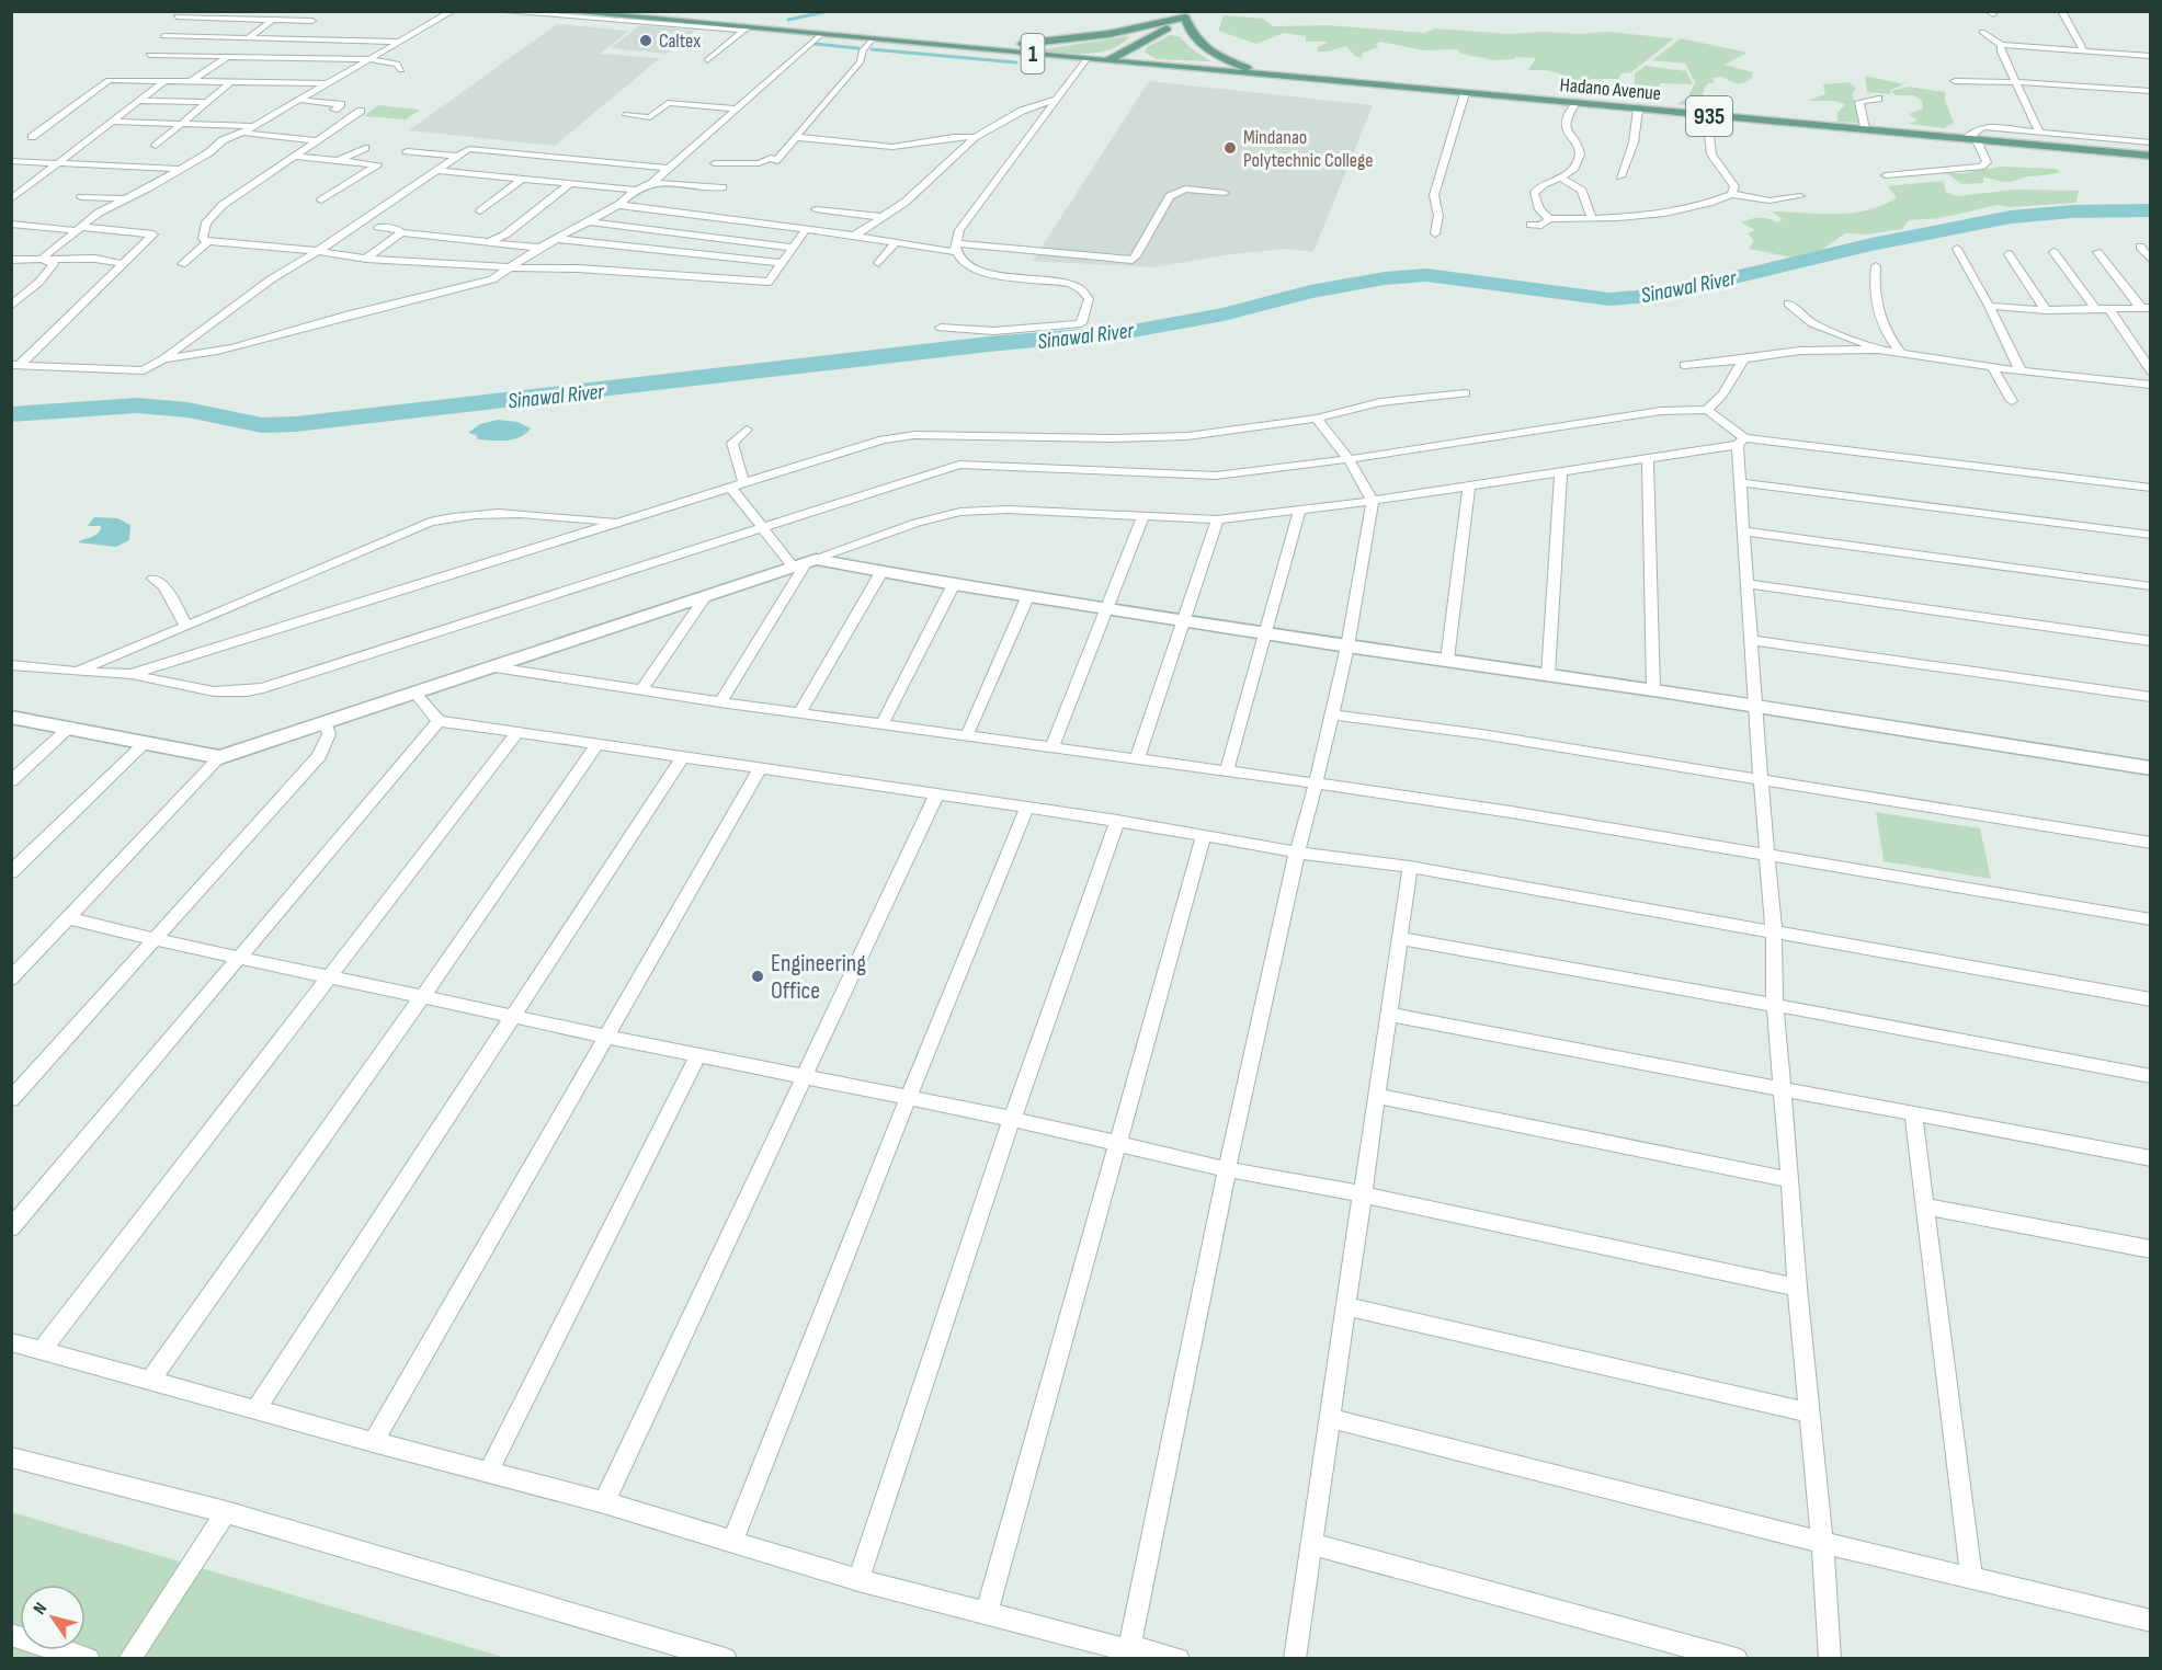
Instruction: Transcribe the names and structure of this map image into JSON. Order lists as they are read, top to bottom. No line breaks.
{"streets":{"main road":["1","Hadano Avenue","935"]},"crossings":[["1","Hadano Avenue"]],"water":["Sinawal River"],"places":["Caltex","Mindanao Polytechnic College","Engineering Office"],"north":"top left"}
